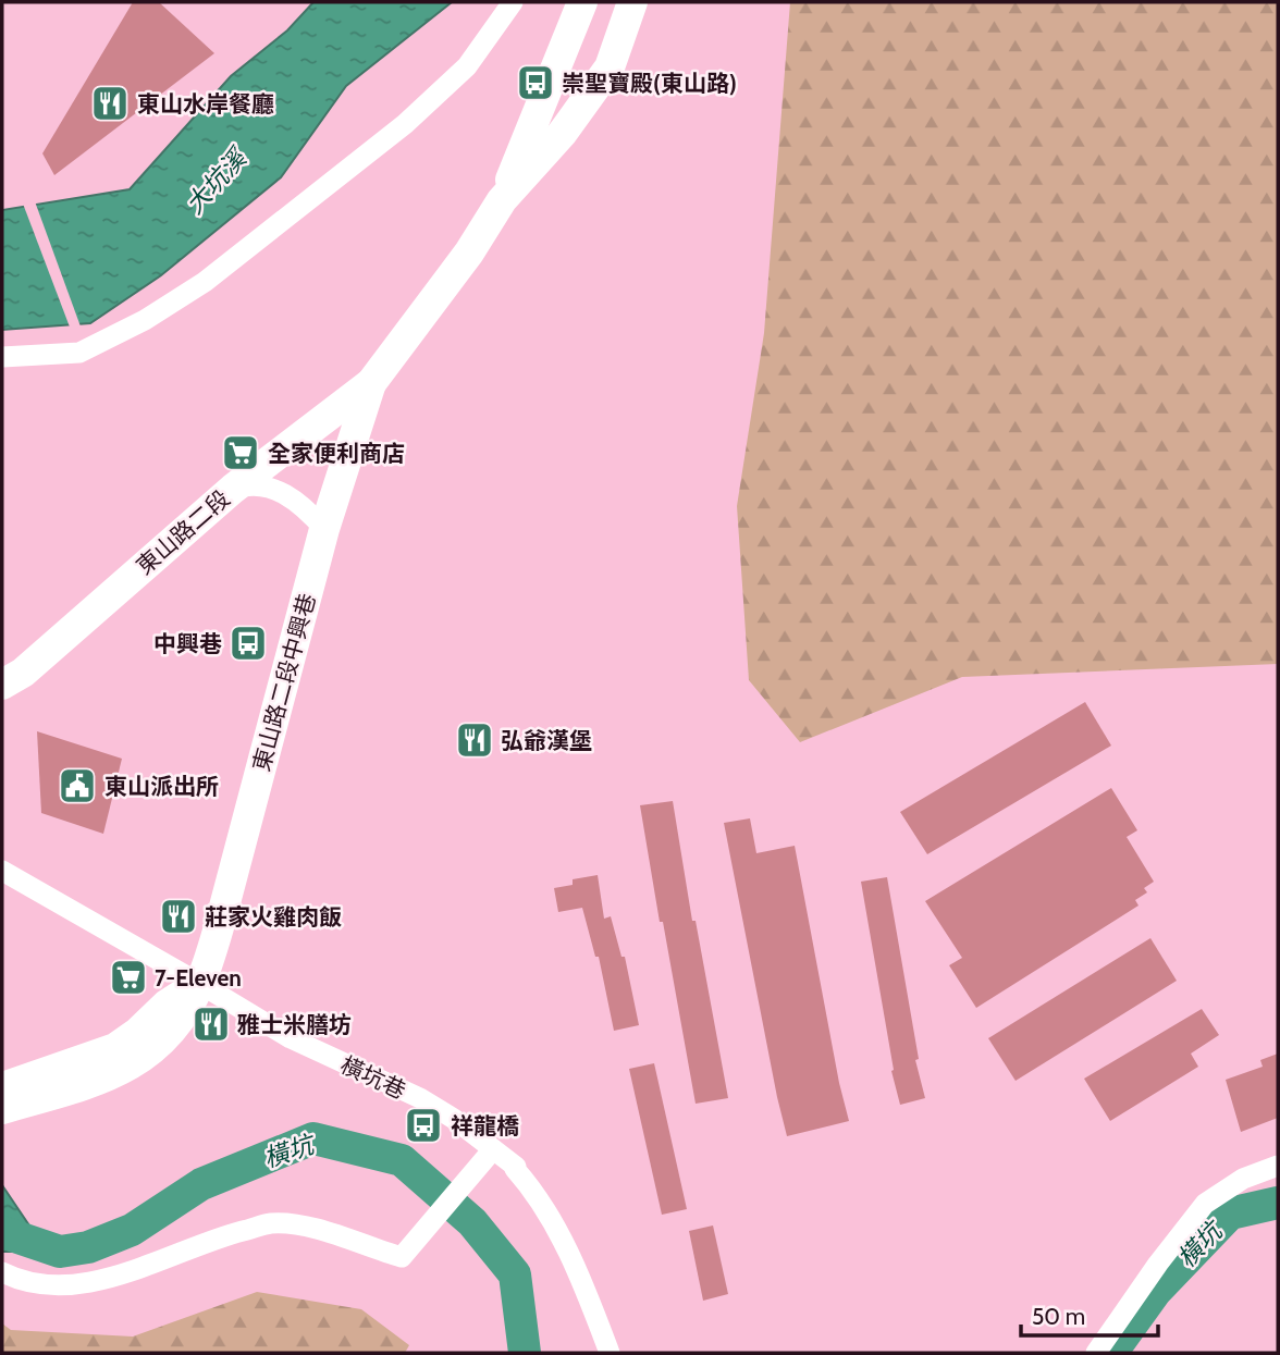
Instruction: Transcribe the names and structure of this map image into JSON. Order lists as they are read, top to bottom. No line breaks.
{"streets":{"main road":["東山路二段","東山路二段中興巷"],"street":["橫坑巷"]},"crossings":[["東山路二段","東山路二段中興巷"],["東山路二段中興巷","橫坑巷"]],"water":["大坑溪","橫坑"],"places":{"bus stop":["崇聖寶殿(東山路)","中興巷","祥龍橋"],"restaurant":["東山水岸餐廳","弘爺漢堡","莊家火雞肉飯","雅士米膳坊"],"supermarket":["全家便利商店","7-Eleven"],"public building":["東山派出所"]},"scale_bar":"50 m"}
